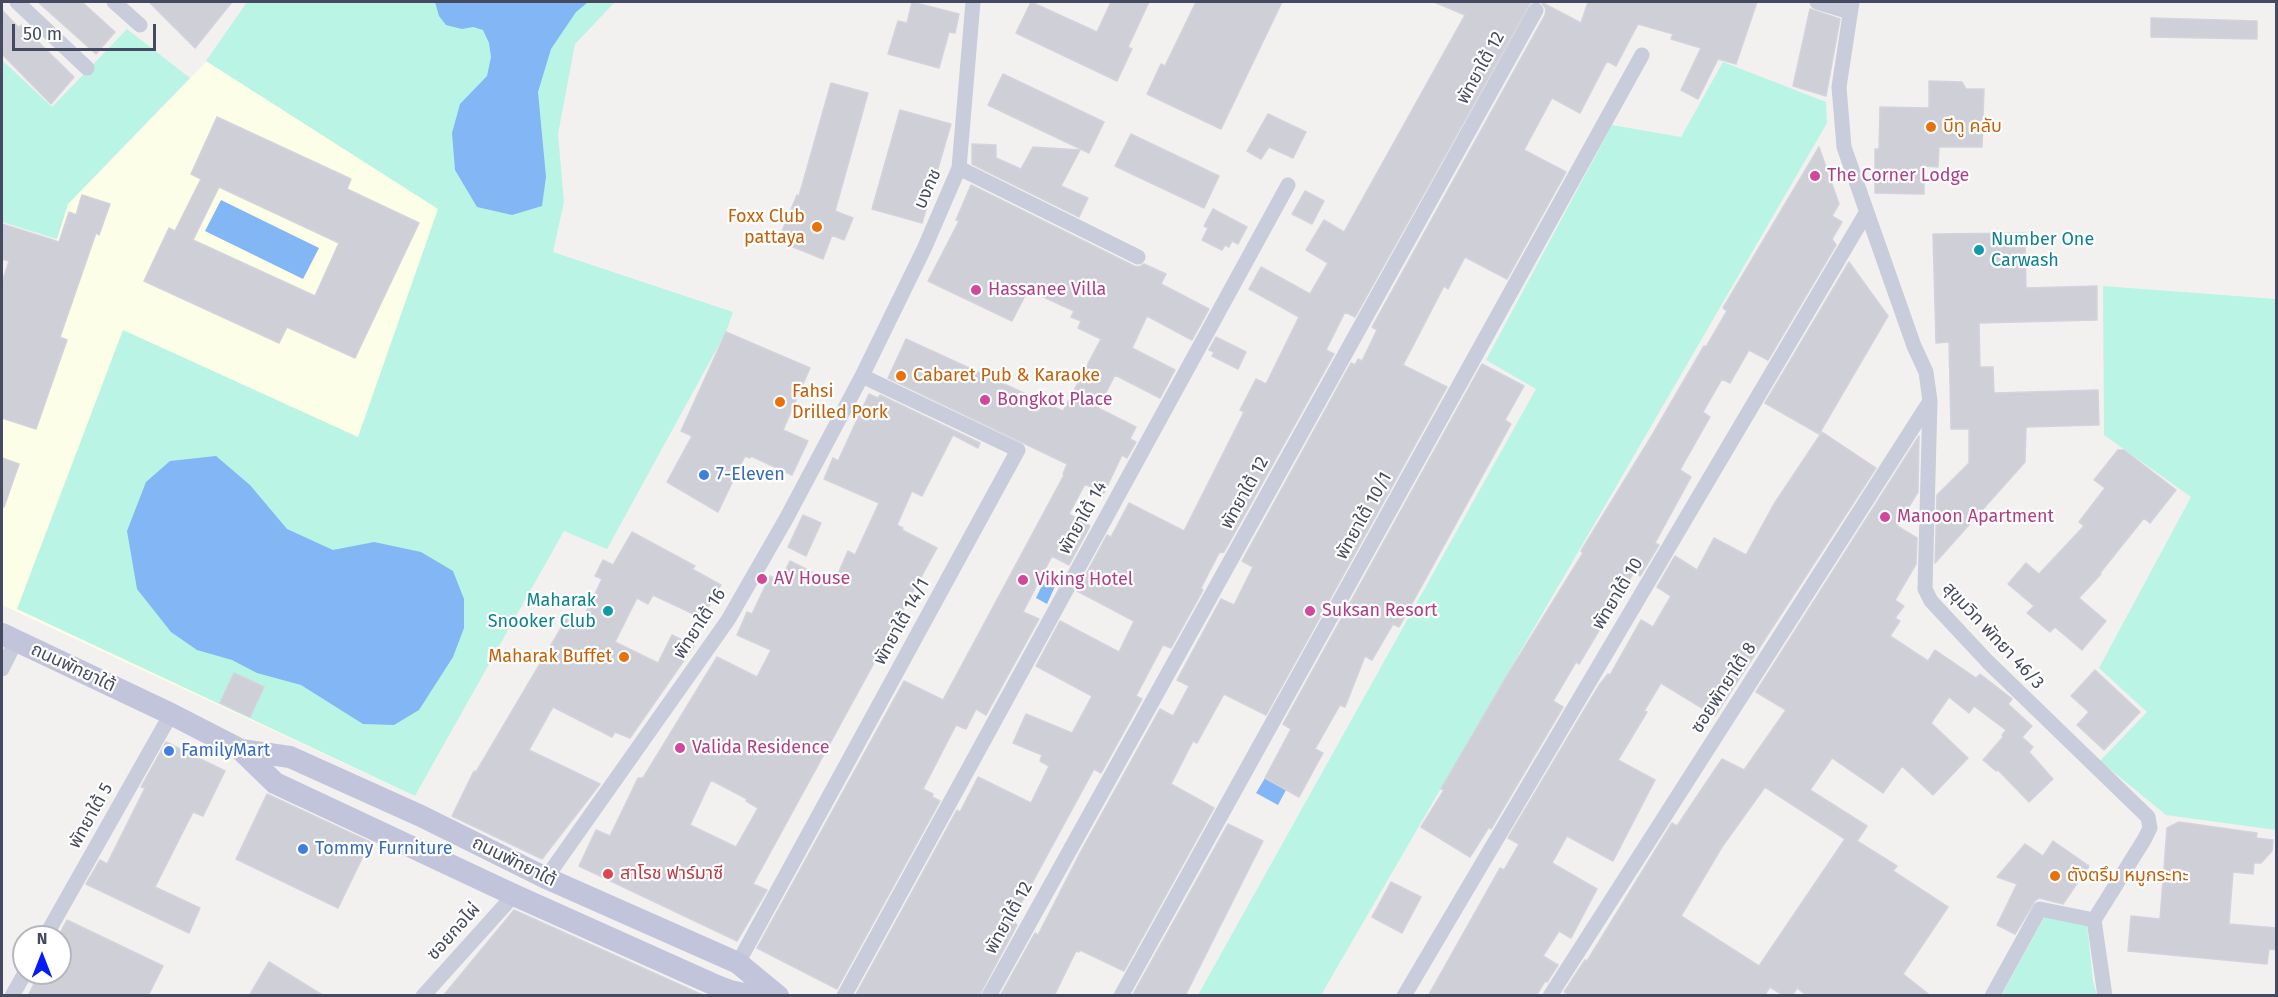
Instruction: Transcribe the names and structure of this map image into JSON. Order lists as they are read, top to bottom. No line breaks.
{"streets":{"main road":["ถนนพัทยาใต้"],"street":["พัทยาใต้ 12","บงกช","พัทยาใต้ 10/1","พัทยาใต้ 14","พัทยาใต้ 10","พัทยาใต้ 14/1","พัทยาใต้ 16","สุขุมวิท พัทยา 46/3","ซอยพัทยาใต้ 8","พัทยาใต้ 5","ซอยกอไผ่"]},"crossings":[["บงกช","พัทยาใต้ 14/1"],["บงกช","พัทยาใต้ 16"],["พัทยาใต้ 10","สุขุมวิท พัทยา 46/3"],["พัทยาใต้ 14/1","พัทยาใต้ 16"],["พัทยาใต้ 14/1","ถนนพัทยาใต้"],["พัทยาใต้ 16","ถนนพัทยาใต้"],["สุขุมวิท พัทยา 46/3","ซอยพัทยาใต้ 8"],["ถนนพัทยาใต้","พัทยาใต้ 5"],["ถนนพัทยาใต้","ซอยกอไผ่"]],"places":["บีทู คลับ","The Corner Lodge","Foxx Club pattaya","Number One Carwash","Hassanee Villa","Cabaret Pub & Karaoke","Bongkot Place","Fahsi Drilled Pork","7-Eleven","Manoon Apartment","AV House","Viking Hotel","Maharak Snooker Club","Suksan Resort","Maharak Buffet","Valida Residence","FamilyMart","Tommy Furniture","สาโรช ฟาร์มาซี","ตังตรึม หมูกระทะ"],"scale_bar":"50 m","north":"top"}
